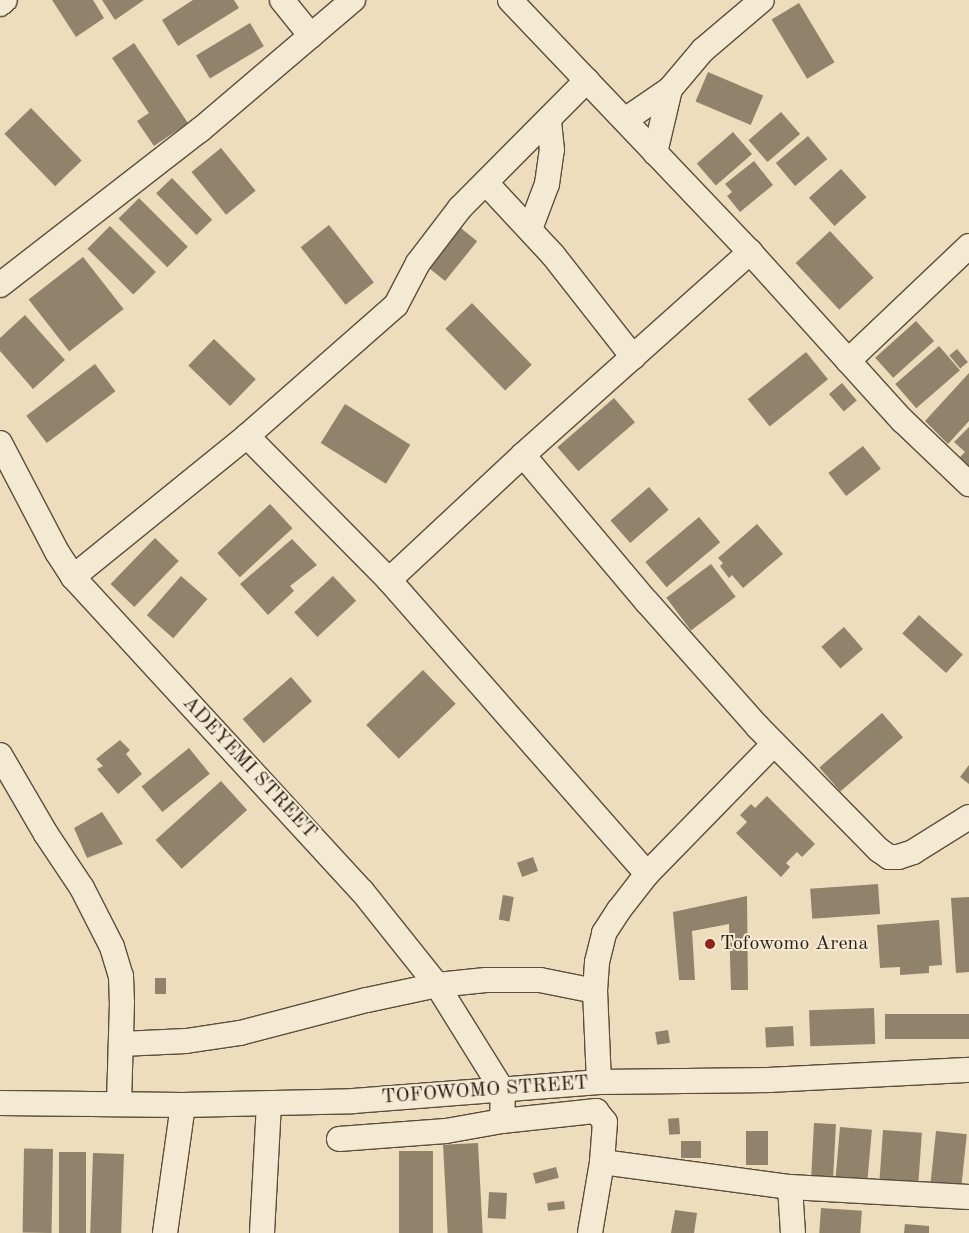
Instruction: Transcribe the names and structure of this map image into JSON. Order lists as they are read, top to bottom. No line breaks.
{"streets":{"street":["ADEYEMI STREET","TOFOWOMO STREET"]},"crossings":[["ADEYEMI STREET","TOFOWOMO STREET"]],"places":["Tofowomo Arena"]}
